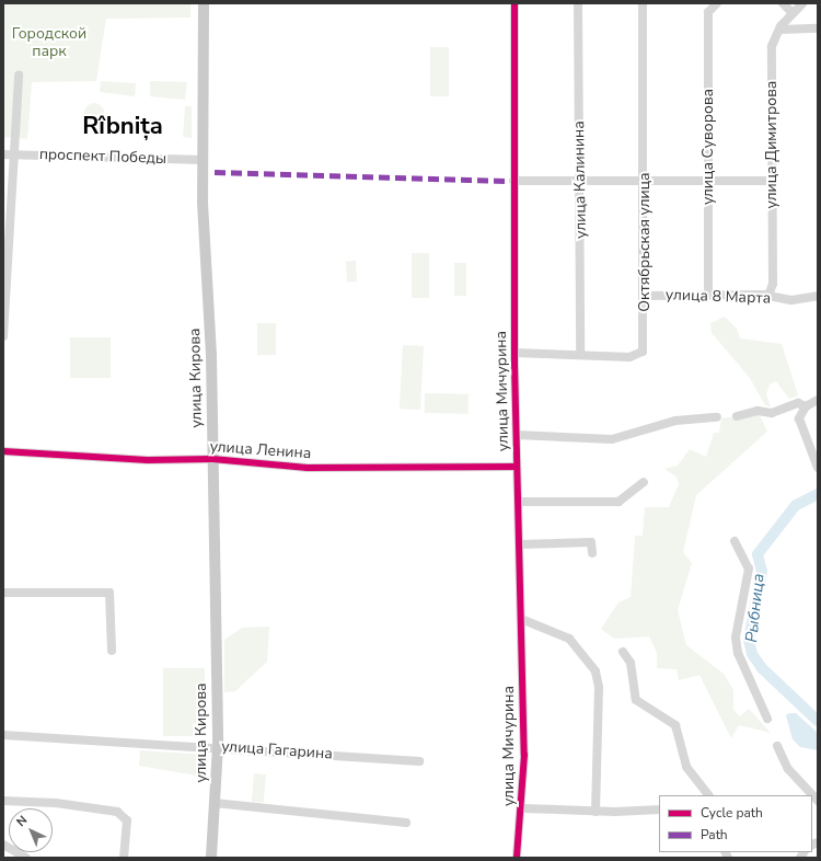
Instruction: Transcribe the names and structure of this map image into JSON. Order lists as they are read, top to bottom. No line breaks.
{"streets":{"main road":["улица Кирова"],"street":["улица Димитрова","улица Суворова","проспект Победы","улица Калинина","Октябрьская улица","улица 8 Марта","улица Мичурина","улица Ленина","улица Гагарина"]},"crossings":[["улица Димитрова","улица 8 Марта"],["улица Суворова","улица 8 Марта"],["проспект Победы","улица Кирова"],["улица Калинина","Октябрьская улица"],["Октябрьская улица","улица 8 Марта"],["Октябрьская улица","улица Мичурина"],["улица Кирова","улица Ленина"],["улица Кирова","улица Гагарина"],["улица Мичурина","улица Ленина"]],"districts":["Rîbnița"],"water":["Рыбница"],"parks":["Городской парк"],"legend":["Cycle path","Path"],"north":"top left"}
